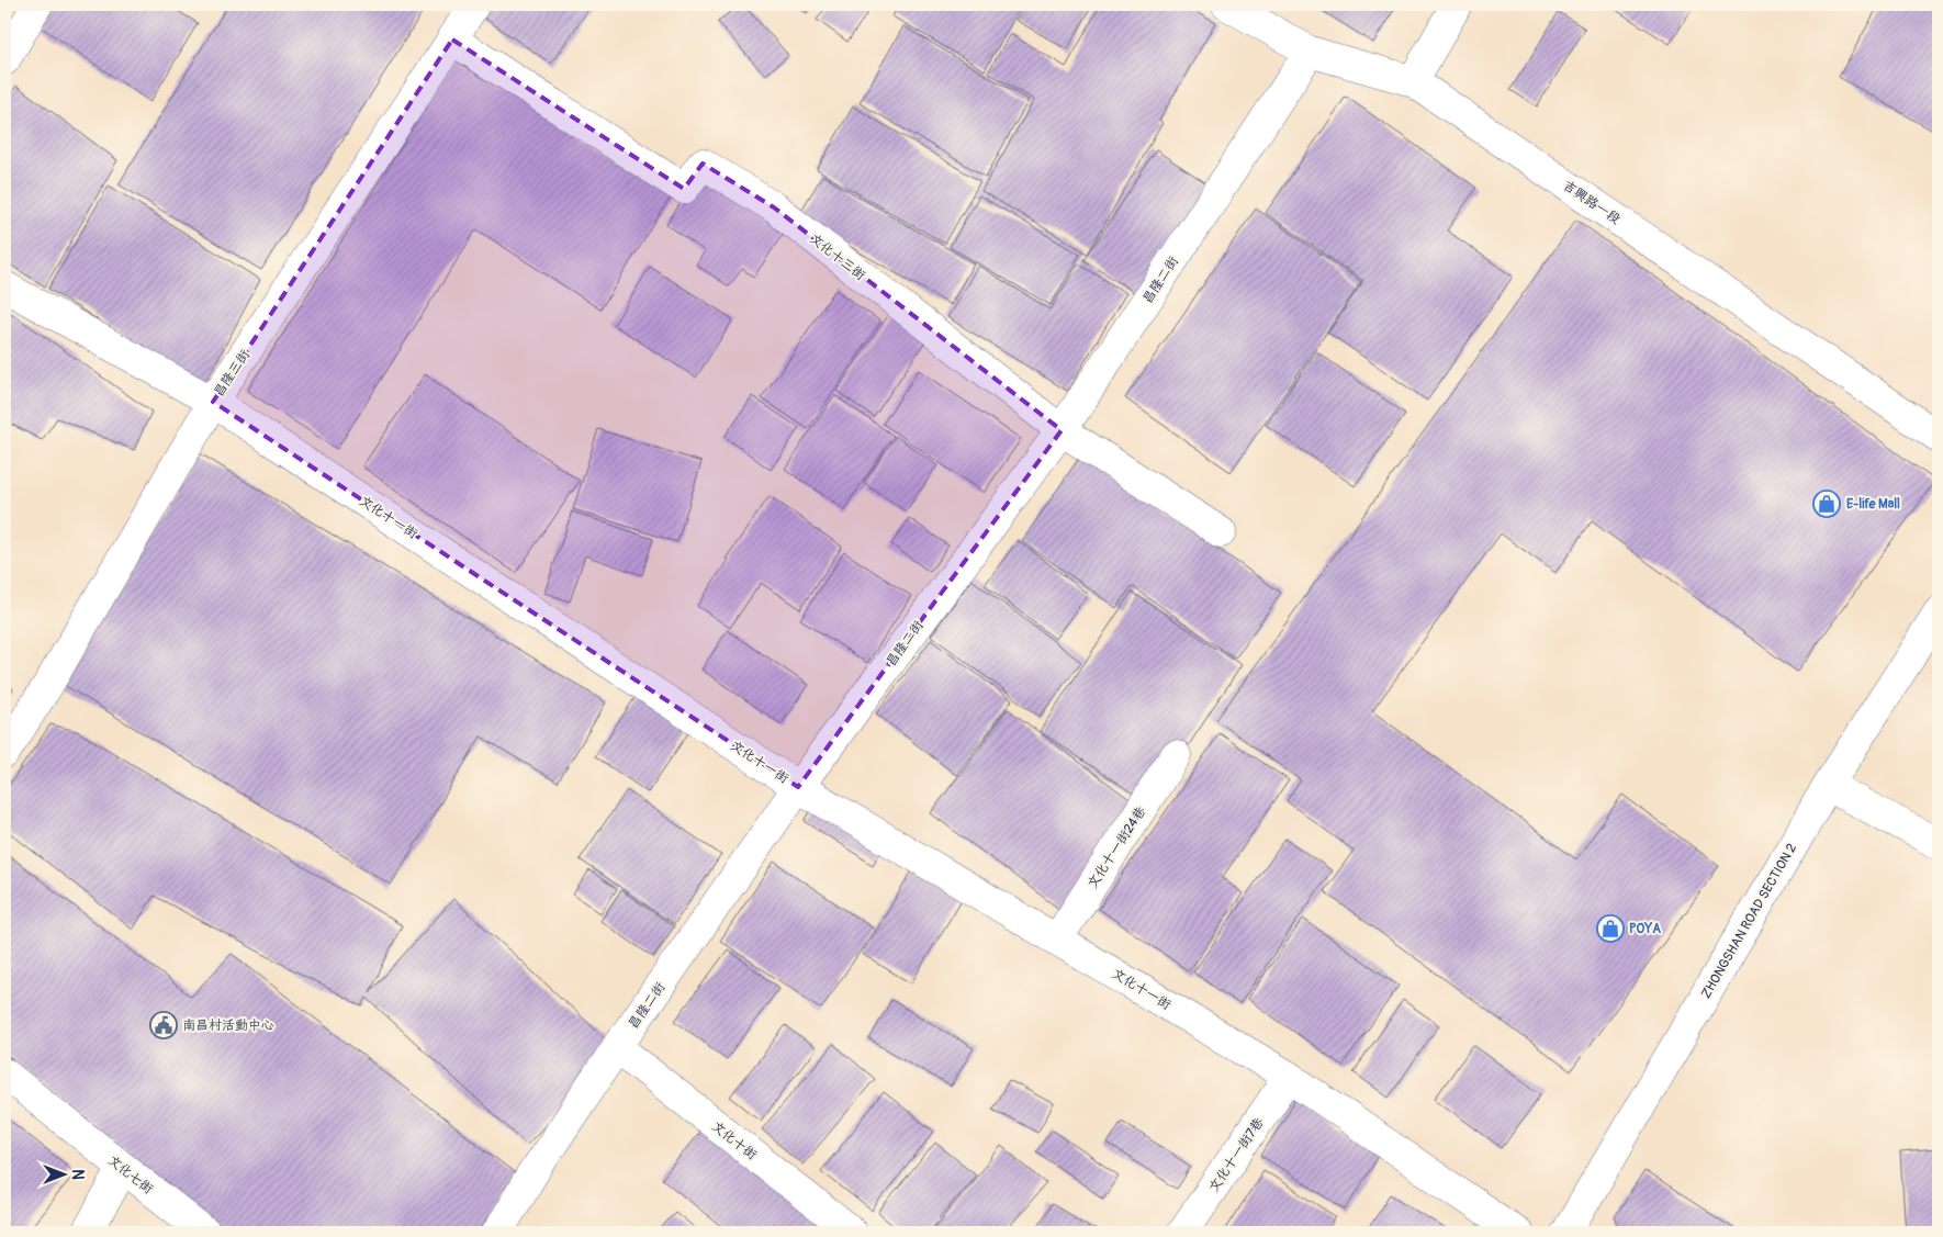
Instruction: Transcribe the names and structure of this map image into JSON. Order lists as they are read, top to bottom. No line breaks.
{"streets":{"street":["吉興路一段","文化十三街","昌隆二街","昌隆三街","文化十一街","文化十一街24巷","ZHONGSHAN ROAD SECTION 2","文化十街","文化十一街7巷","文化七街"]},"crossings":[["吉興路一段","昌隆二街"],["文化十三街","昌隆二街"],["文化十三街","昌隆三街"],["昌隆二街","文化十一街"],["昌隆二街","文化十街"],["昌隆三街","文化十一街"],["文化十一街","文化十一街24巷"],["文化十一街","文化十一街7巷"]],"places":{"shop":["E-life Mall","POYA"],"public building":["南昌村活動中心"]},"north":"right"}
